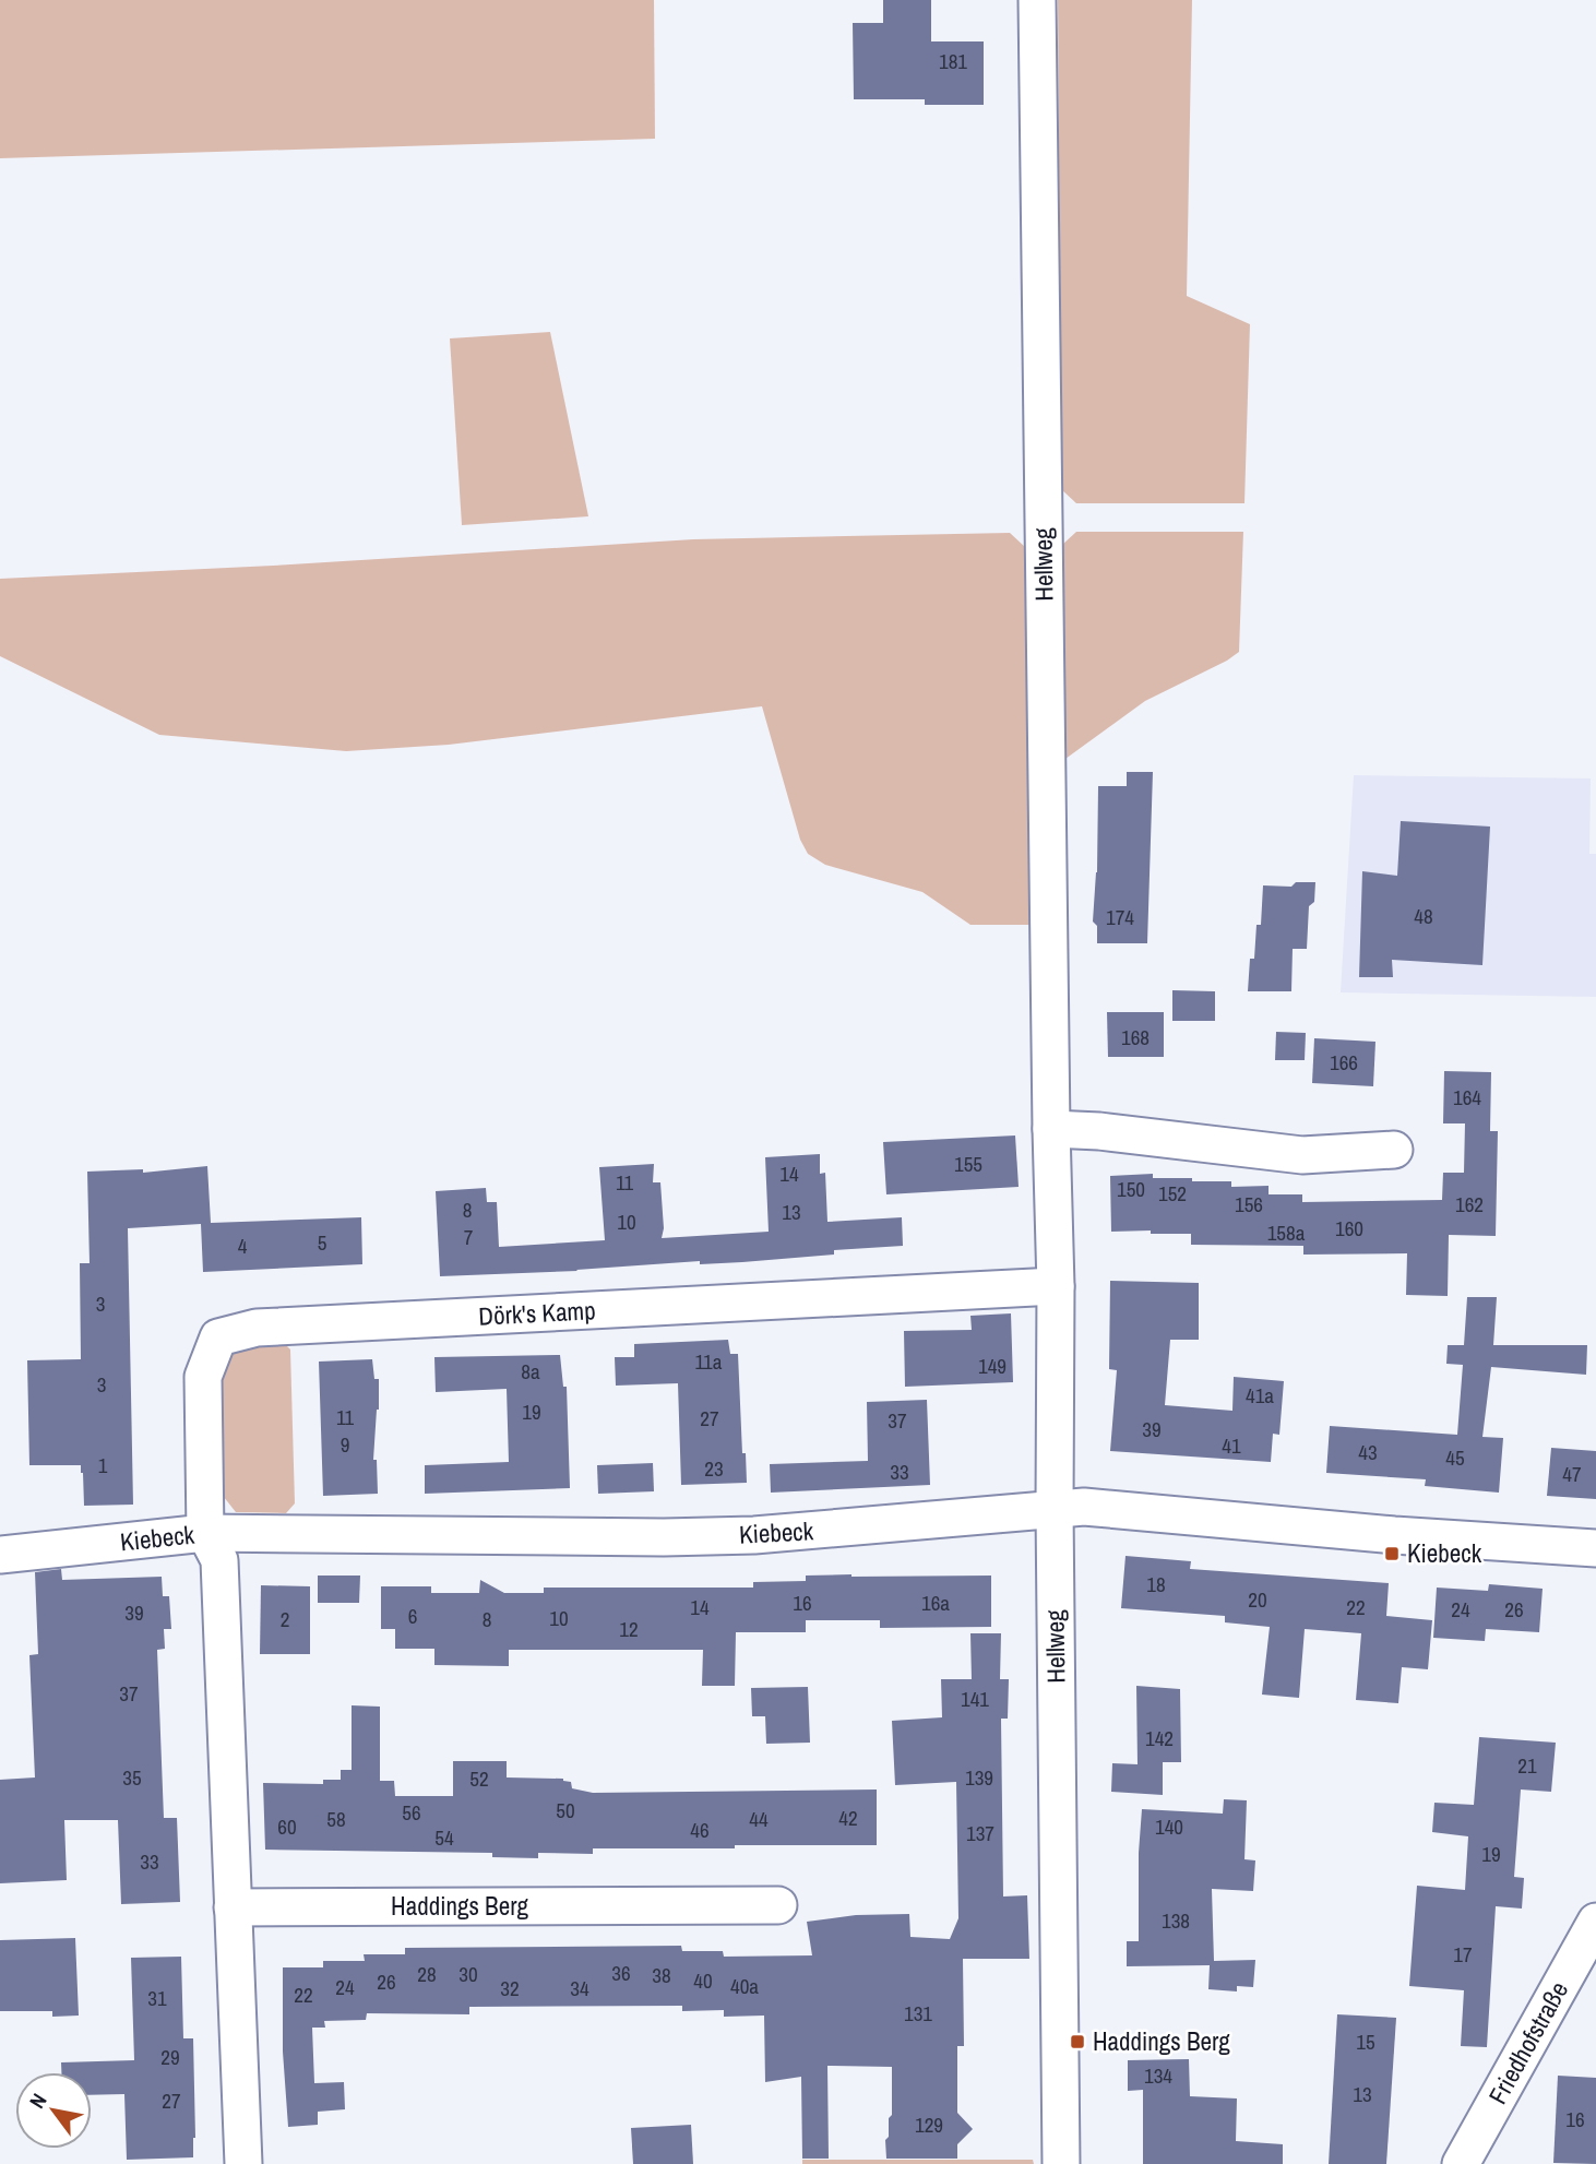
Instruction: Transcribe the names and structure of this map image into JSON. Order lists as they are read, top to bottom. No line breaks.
{"streets":{"street":["Hellweg","Dörk's Kamp","Kiebeck","Haddings Berg","Friedhofstraße"]},"crossings":[["Hellweg","Dörk's Kamp"],["Hellweg","Kiebeck"],["Dörk's Kamp","Kiebeck"]],"places":{"transit":["Kiebeck","Haddings Berg"]},"house_numbers":["181","48","174","168","166","164","155","14","11","150","152","156","162","8","13","10","160","158a","7","5","4","3","11a","149","8a","3","41a","19","11","27","37","39","9","41","43","45","1","23","33","47","18","20","16","16a","14","22","24","26","39","6","10","2","8","12","37","141","142","21","35","139","52","50","56","42","58","44","60","140","46","137","54","19","33","138","17","36","28","30","38","40","26","40a","24","32","34","22","31","131","15","29","134","13","27","16","129"],"north":"top left"}
